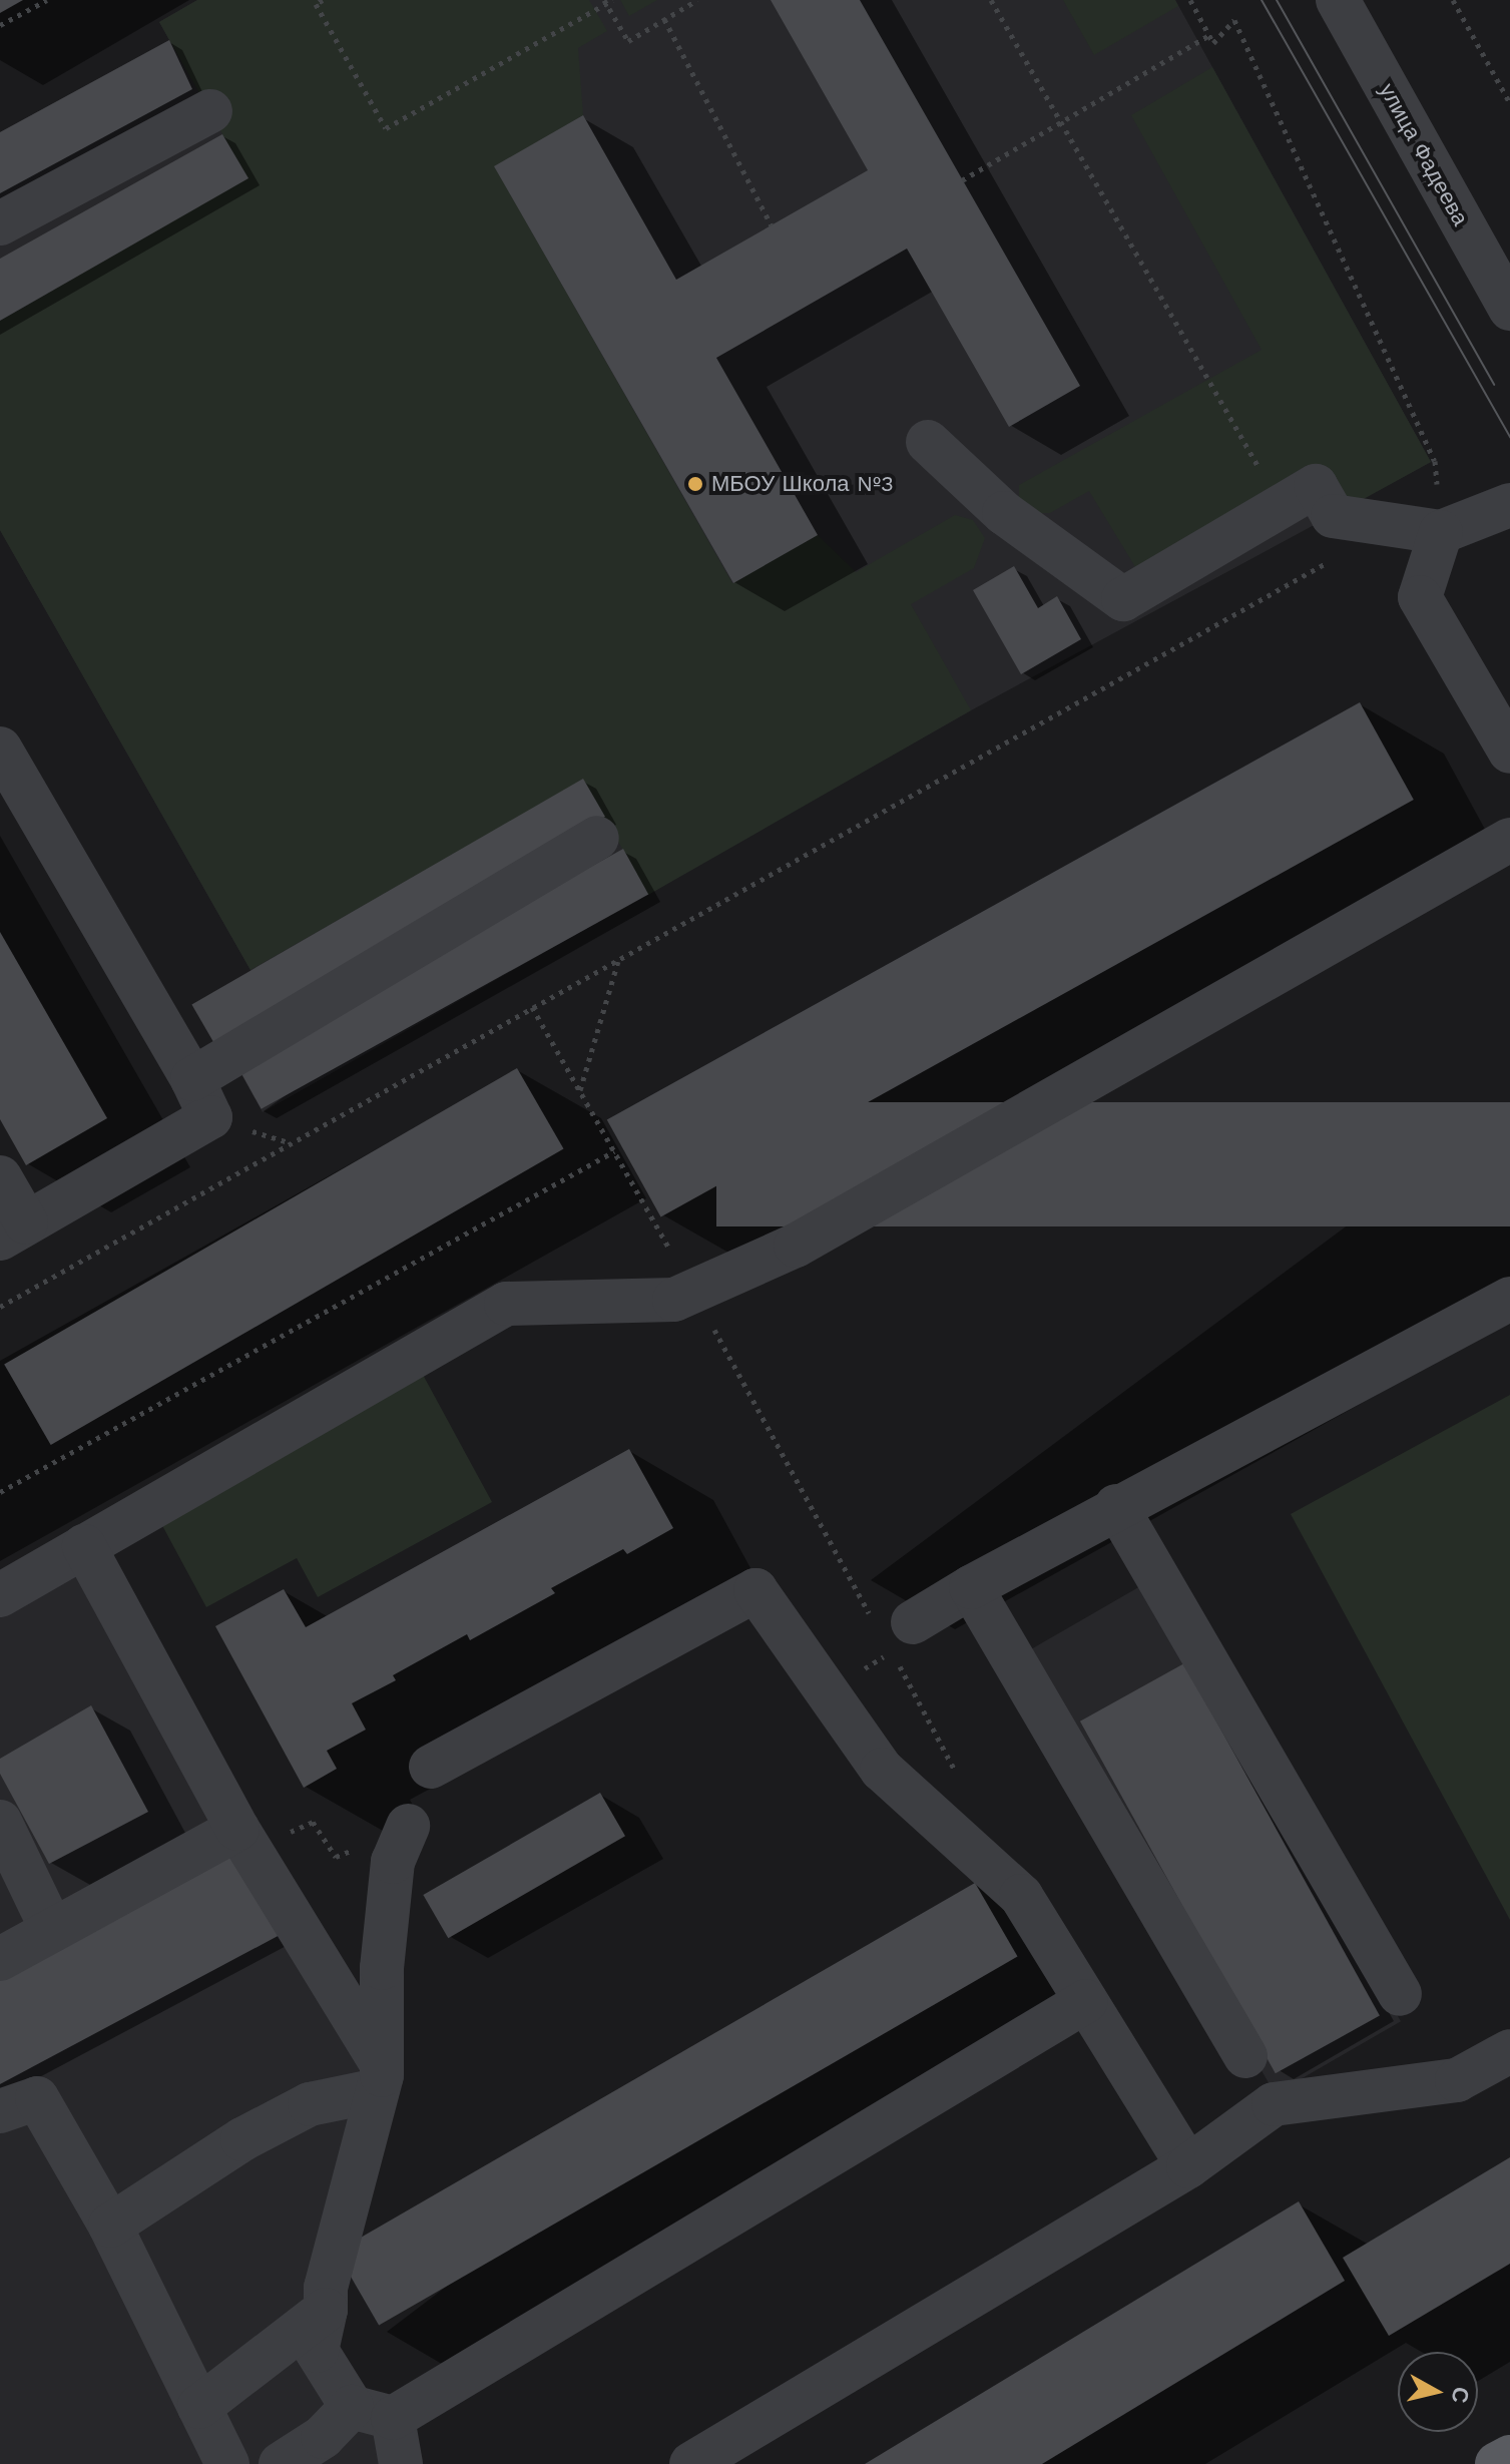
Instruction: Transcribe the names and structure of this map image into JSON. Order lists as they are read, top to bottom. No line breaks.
{"streets":{"street":["улица Фадеева"]},"places":["МБОУ Школа №3"],"north":"right"}
